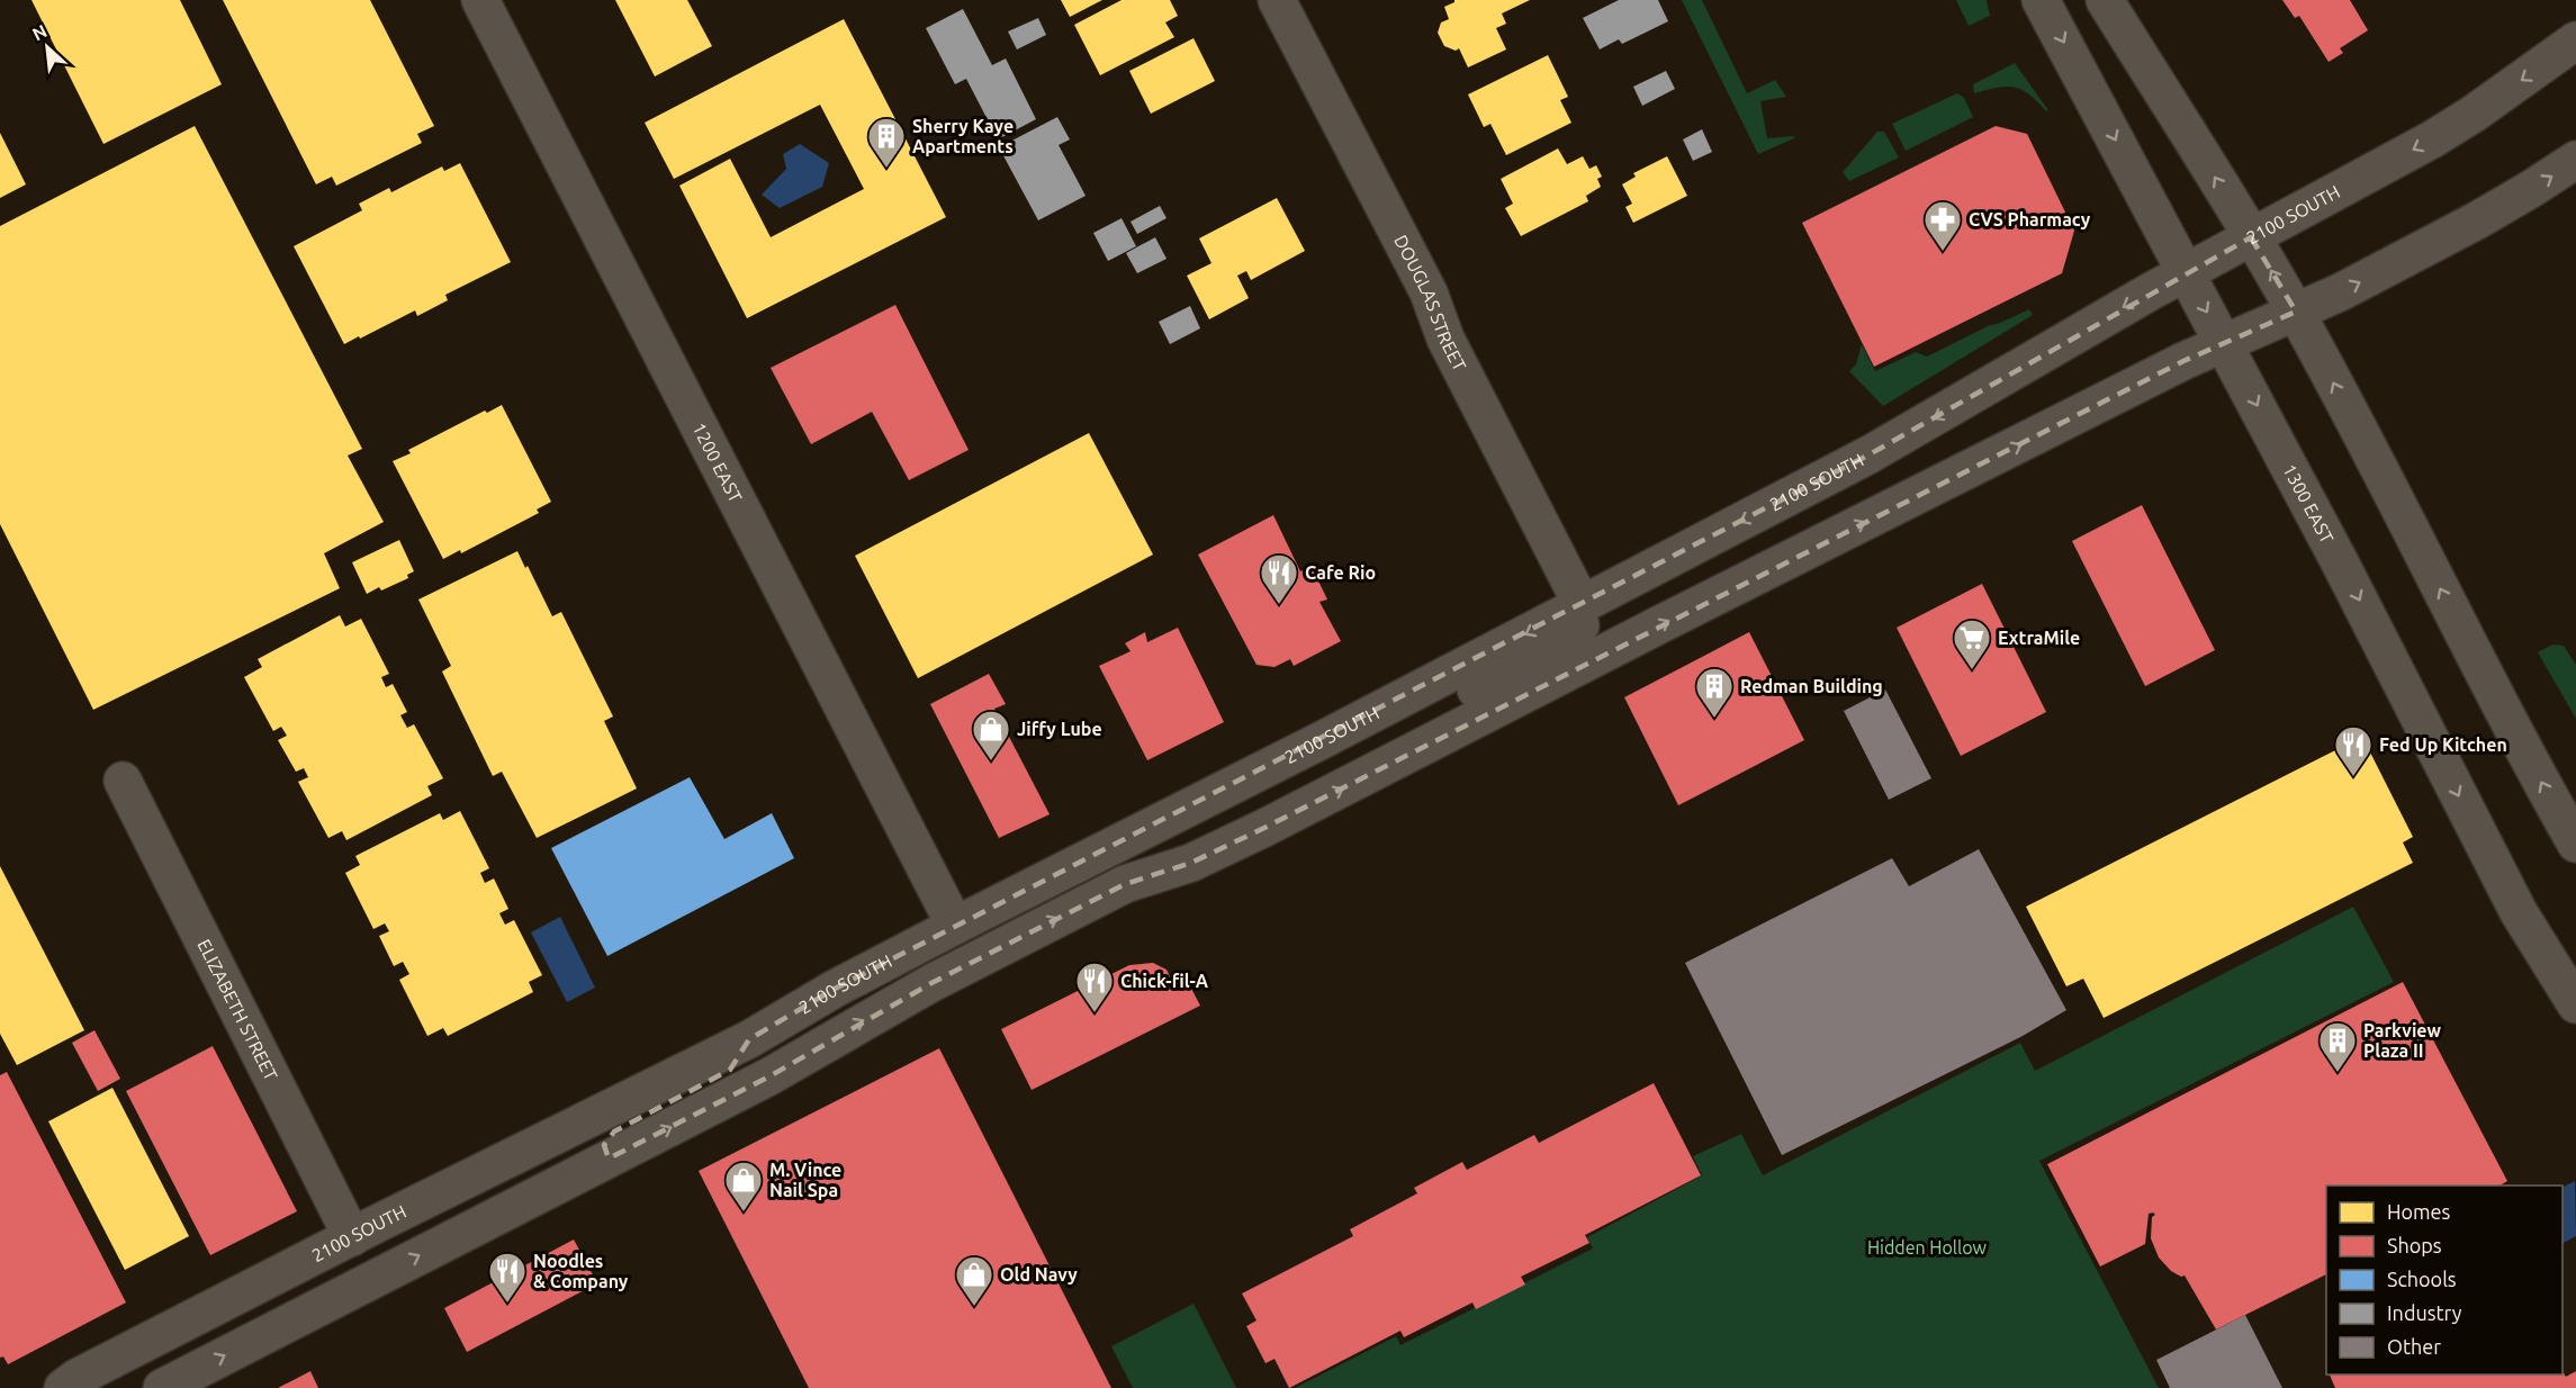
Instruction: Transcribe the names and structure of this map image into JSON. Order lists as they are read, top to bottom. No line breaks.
{"streets":{"main road":["2100 SOUTH","DOUGLAS STREET","1200 EAST","1300 EAST","ELIZABETH STREET"]},"crossings":[["2100 SOUTH","DOUGLAS STREET"],["2100 SOUTH","1200 EAST"],["2100 SOUTH","1300 EAST"],["2100 SOUTH","ELIZABETH STREET"]],"parks":["Hidden Hollow"],"places":{"building":["Sherry Kaye Apartments","Redman Building","Parkview Plaza II"],"pharmacy":["CVS Pharmacy"],"restaurant":["Cafe Rio","Fed Up Kitchen","Chick-fil-A","Noodles & Company"],"supermarket":["ExtraMile"],"shop":["Jiffy Lube","M. Vince Nail Spa","Old Navy"]},"legend":["Homes","Shops","Schools","Industry","Other"],"north":"top left"}
